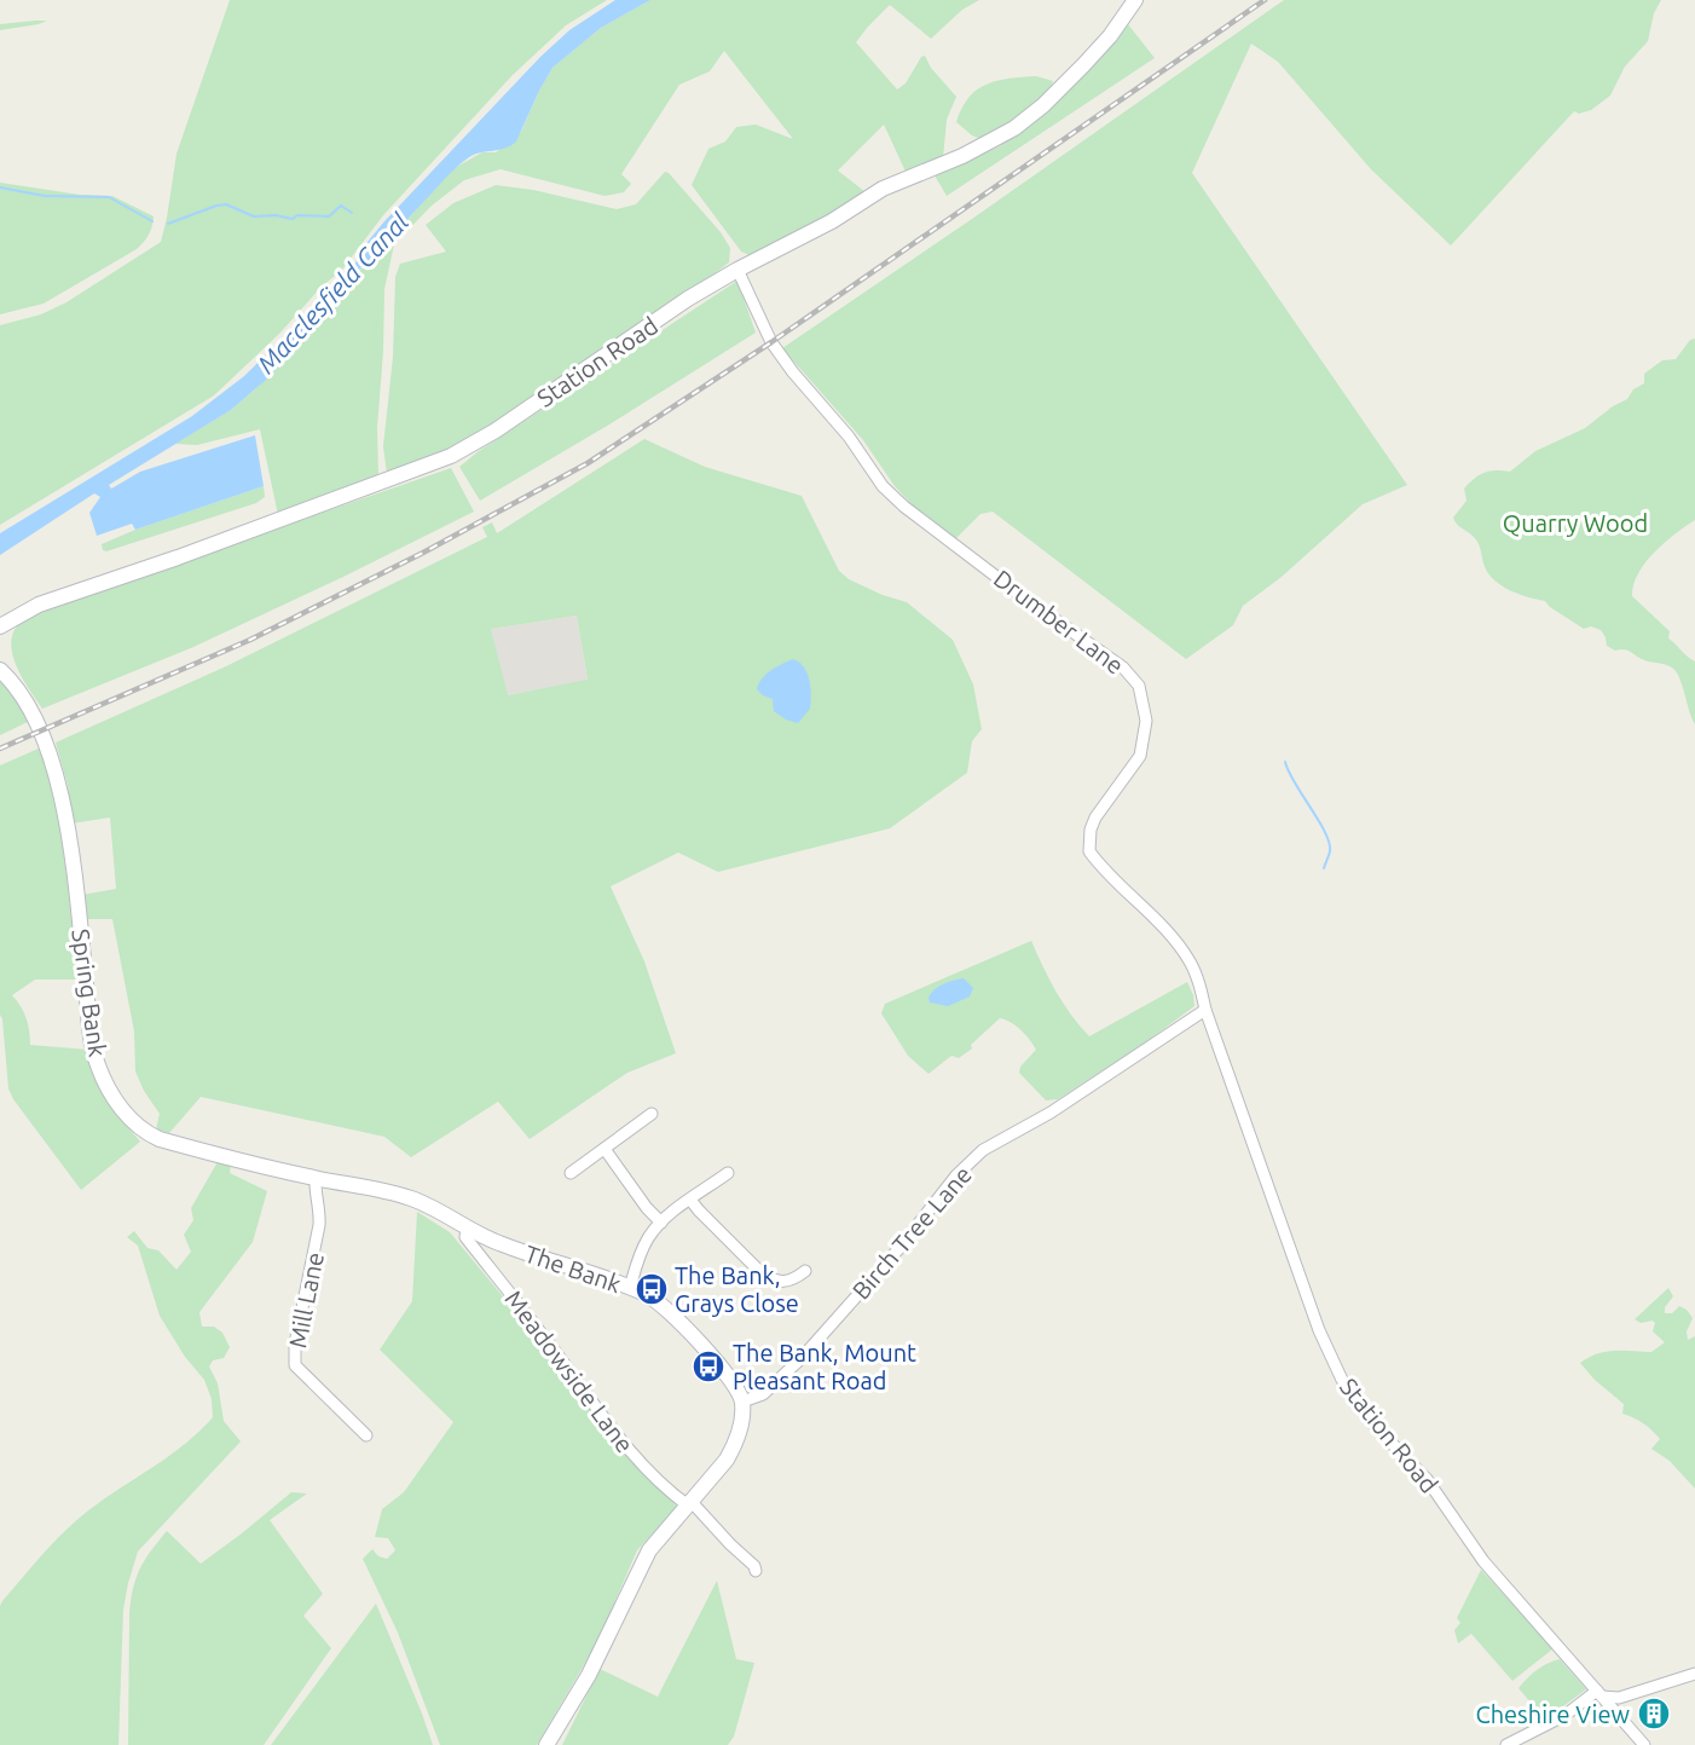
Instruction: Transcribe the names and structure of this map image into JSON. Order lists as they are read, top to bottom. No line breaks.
{"streets":{"street":["Station Road","Drumber Lane","Spring Bank","Birch Tree Lane","The Bank","Mill Lane","Meadowside Lane"]},"crossings":[["Station Road","Drumber Lane"],["Station Road","Birch Tree Lane"],["Drumber Lane","Birch Tree Lane"],["Spring Bank","The Bank"],["Spring Bank","Mill Lane"],["Birch Tree Lane","The Bank"],["The Bank","Meadowside Lane"]],"water":["Macclesfield Canal"],"parks":["Quarry Wood"],"places":{"bus stop":["The Bank, Grays Close","The Bank, Mount Pleasant Road"],"building":["Cheshire View"]}}
